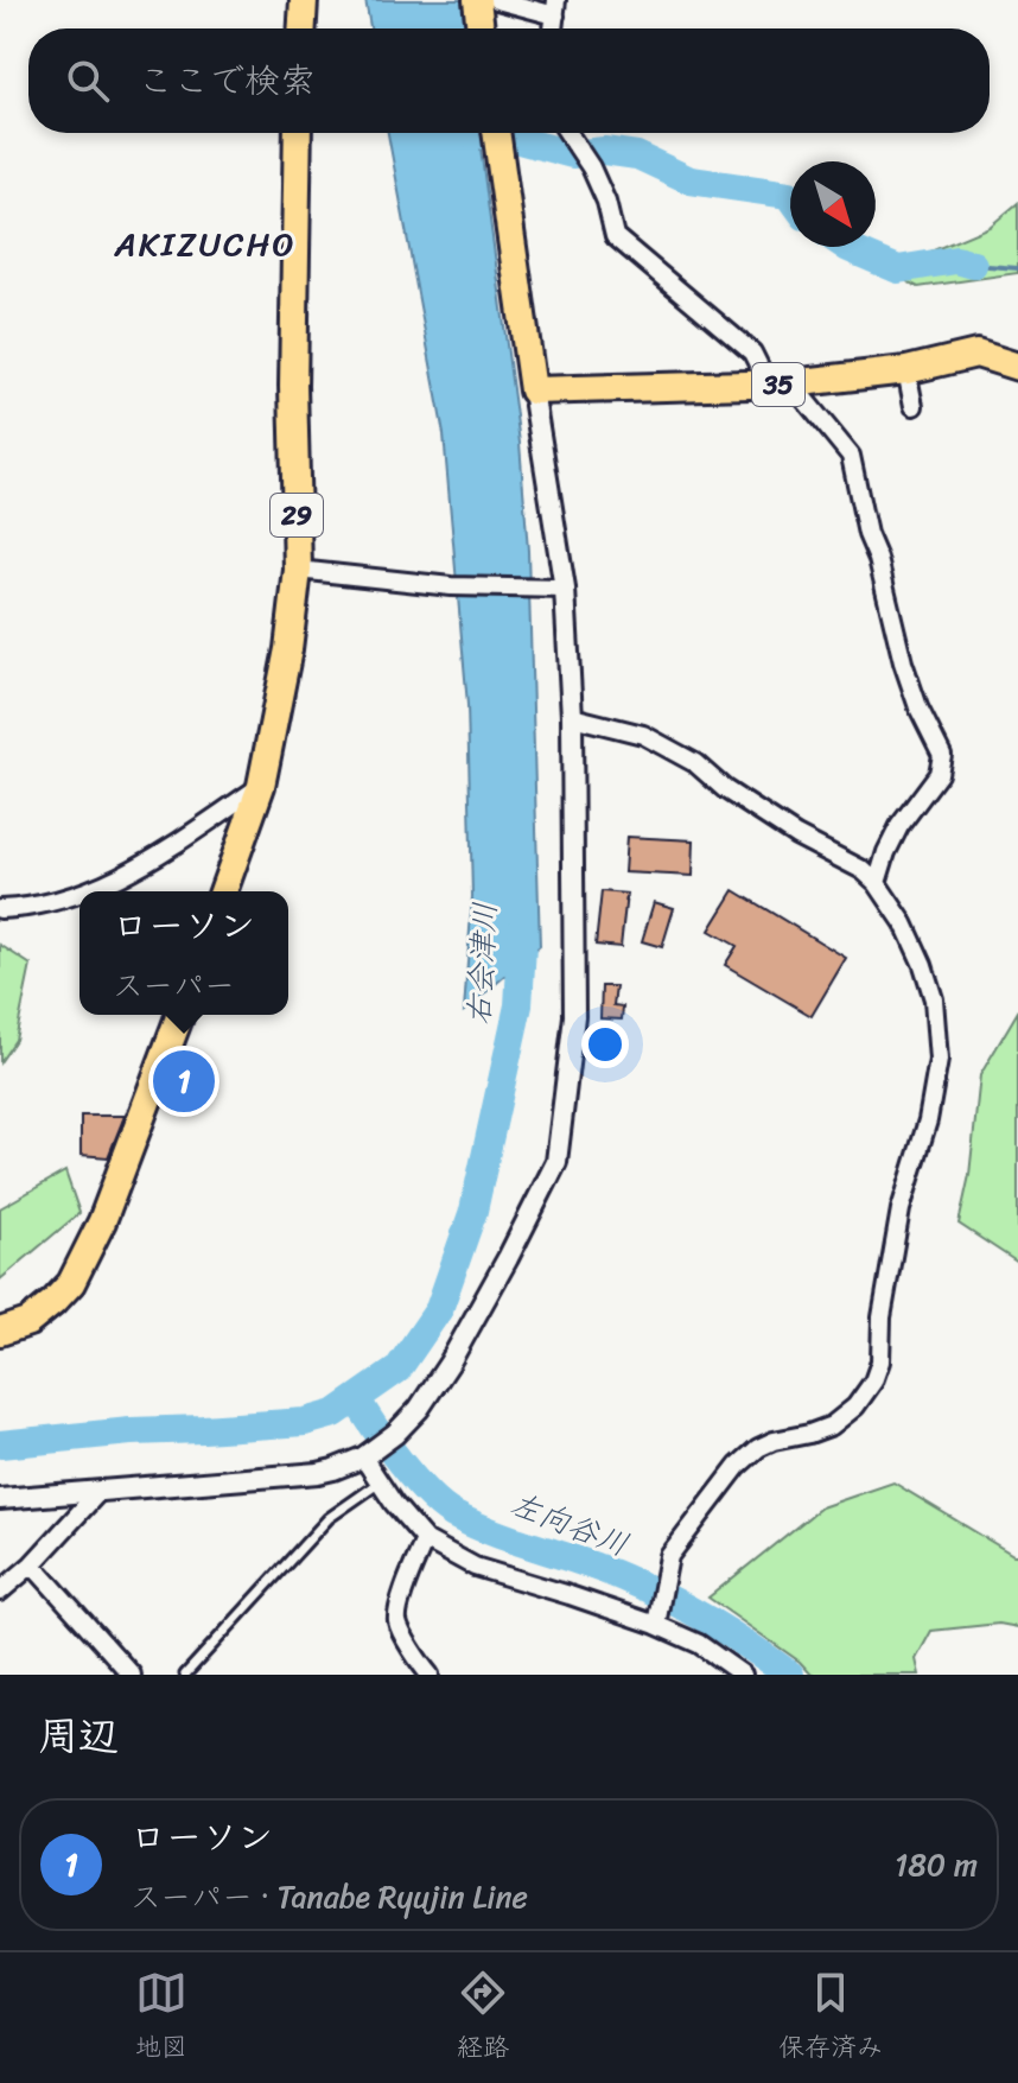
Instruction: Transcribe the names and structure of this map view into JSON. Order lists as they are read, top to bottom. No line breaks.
{"streets":{"main road":["35","29"]},"districts":["AKIZUCHO"],"water":["右会津川","左向谷川"],"north":"bottom right","page":{"search":"ここで検索","popup":["ローソン","スーパー"],"pins":"1","heading":"周辺","list":[{"mark":"1","name":"ローソン","note":"スーパー · Tanabe Ryujin Line","value":"180 m"}],"nav":["地図","経路","保存済み"]}}
